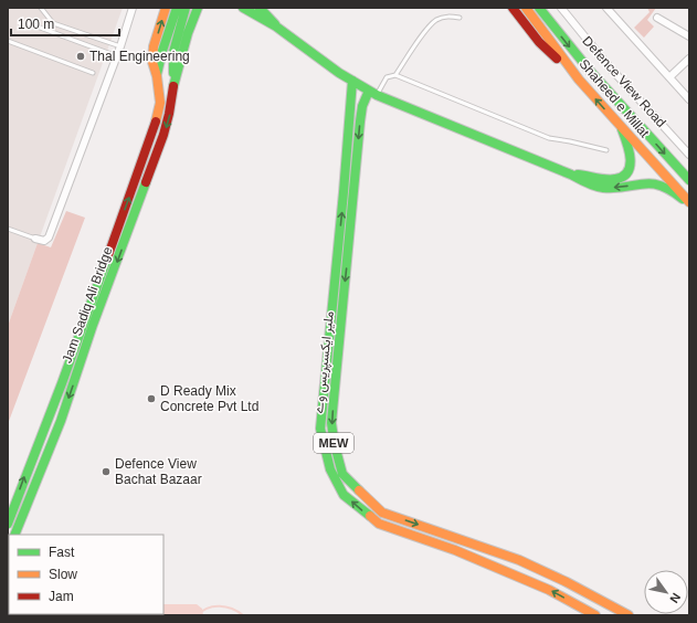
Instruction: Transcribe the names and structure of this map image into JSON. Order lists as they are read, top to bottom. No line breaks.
{"streets":{"main road":["Shaheed e Millat","Jam Sadiq Ali Bridge","ملیر ایکسپریس وے","MEW"],"street":["Defence View Road"]},"places":["Thal Engineering","D Ready Mix Concrete Pvt Ltd","Defence View Bachat Bazaar"],"legend":["Fast","Slow","Jam"],"scale_bar":"100 m","north":"bottom right"}
